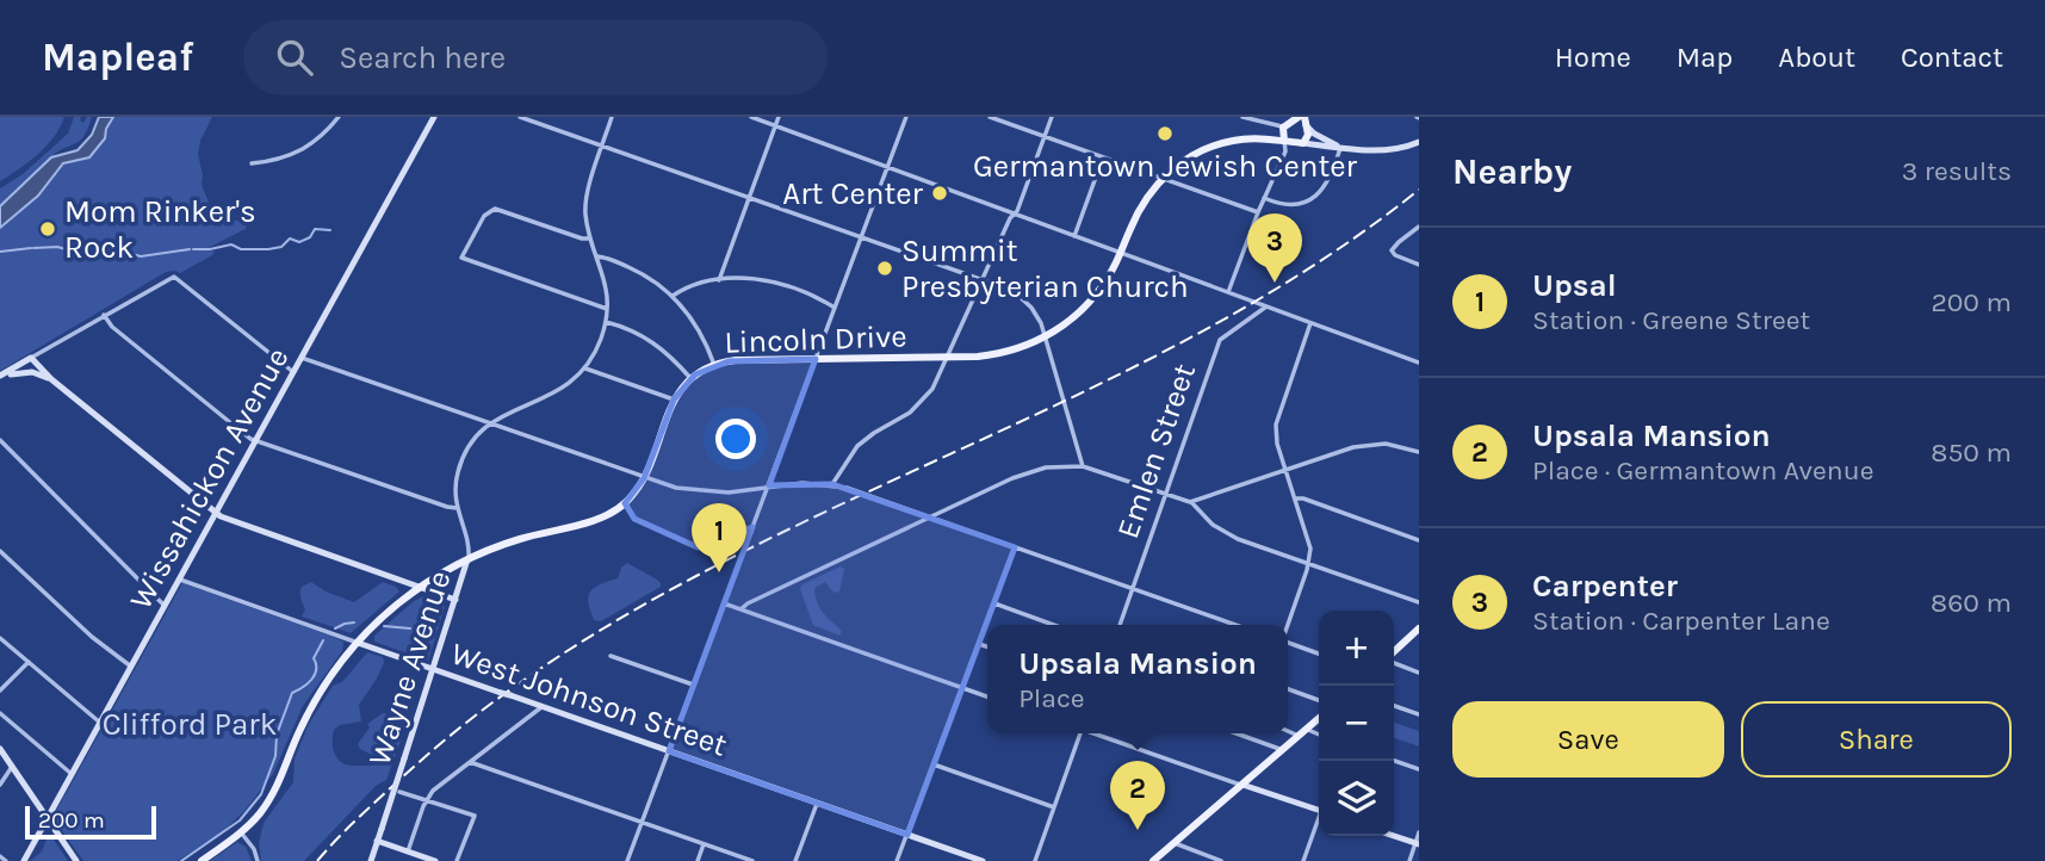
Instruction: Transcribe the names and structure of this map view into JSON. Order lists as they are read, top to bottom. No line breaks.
{"streets":{"main road":["Lincoln Drive"],"street":["Emlen Street","Wissahickon Avenue","Wayne Avenue","West Johnson Street"]},"crossings":[["Lincoln Drive","Wayne Avenue"],["Lincoln Drive","West Johnson Street"],["Wissahickon Avenue","West Johnson Street"],["Wayne Avenue","West Johnson Street"]],"parks":["Clifford Park"],"places":["Germantown Jewish Center","Art Center","Mom Rinker's Rock","Summit Presbyterian Church"],"scale_bar":"200 m","page":{"header":"Mapleaf","search":"Search here","nav":["Home","Map","About","Contact"],"heading":["Nearby","3 results"],"pins":["3","1","2"],"list":[{"mark":"1","name":"Upsal","note":"Station · Greene Street","value":"200 m"},{"mark":"2","name":"Upsala Mansion","note":"Place · Germantown Avenue","value":"850 m"},{"mark":"3","name":"Carpenter","note":"Station · Carpenter Lane","value":"860 m"}],"map_buttons":["+","−"],"popup":["Upsala Mansion","Place"],"buttons":["Save","Share"],"scale":"200 m"}}
